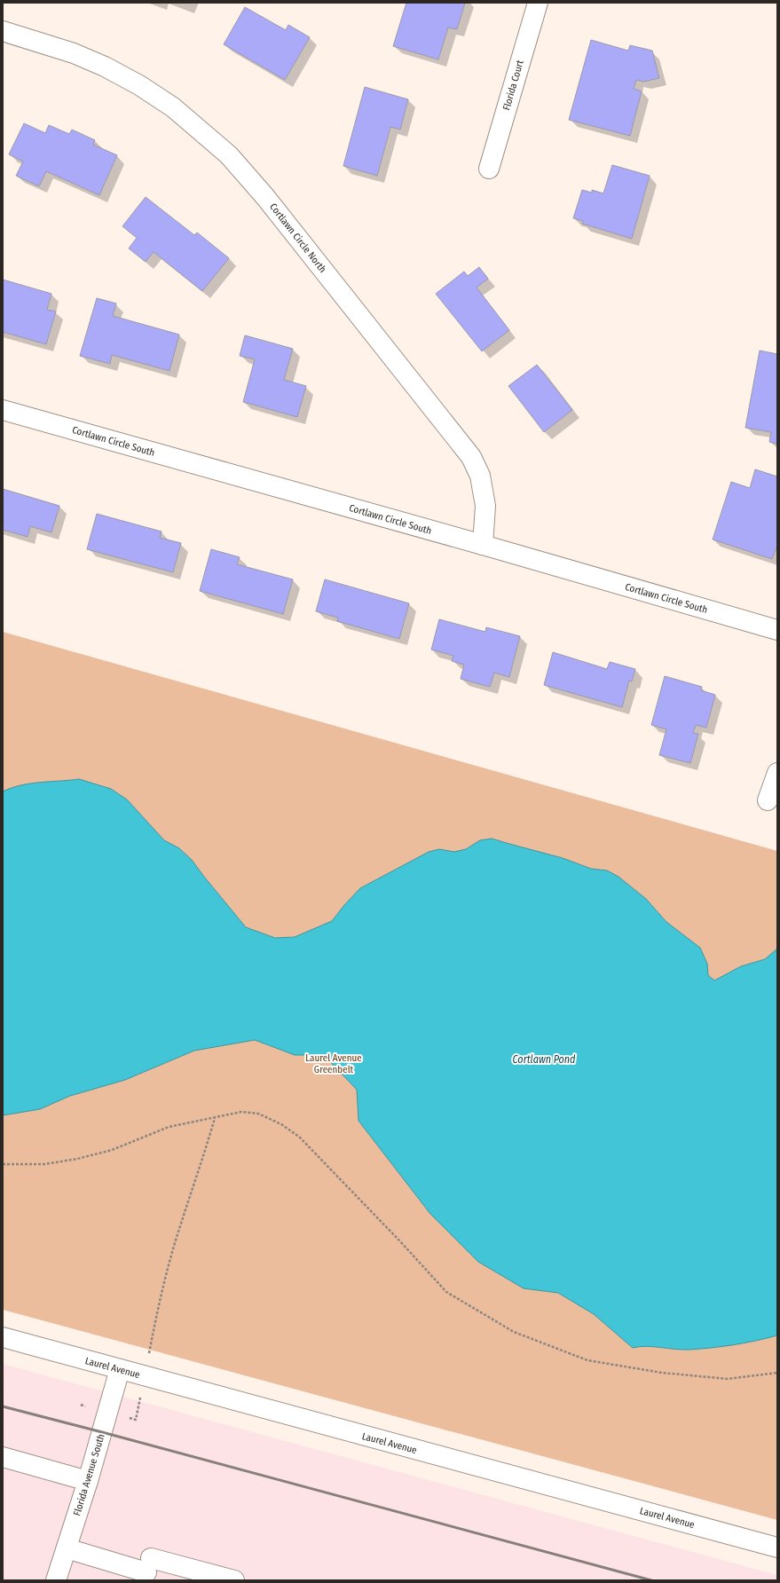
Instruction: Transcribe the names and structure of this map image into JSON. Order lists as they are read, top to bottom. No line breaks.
{"streets":{"street":["Florida Court","Cortlawn Circle North","Cortlawn Circle South","Laurel Avenue","Florida Avenue South"]},"crossings":[["Cortlawn Circle North","Cortlawn Circle South"],["Laurel Avenue","Florida Avenue South"]],"water":["Cortlawn Pond"],"parks":["Laurel Avenue Greenbelt"]}
